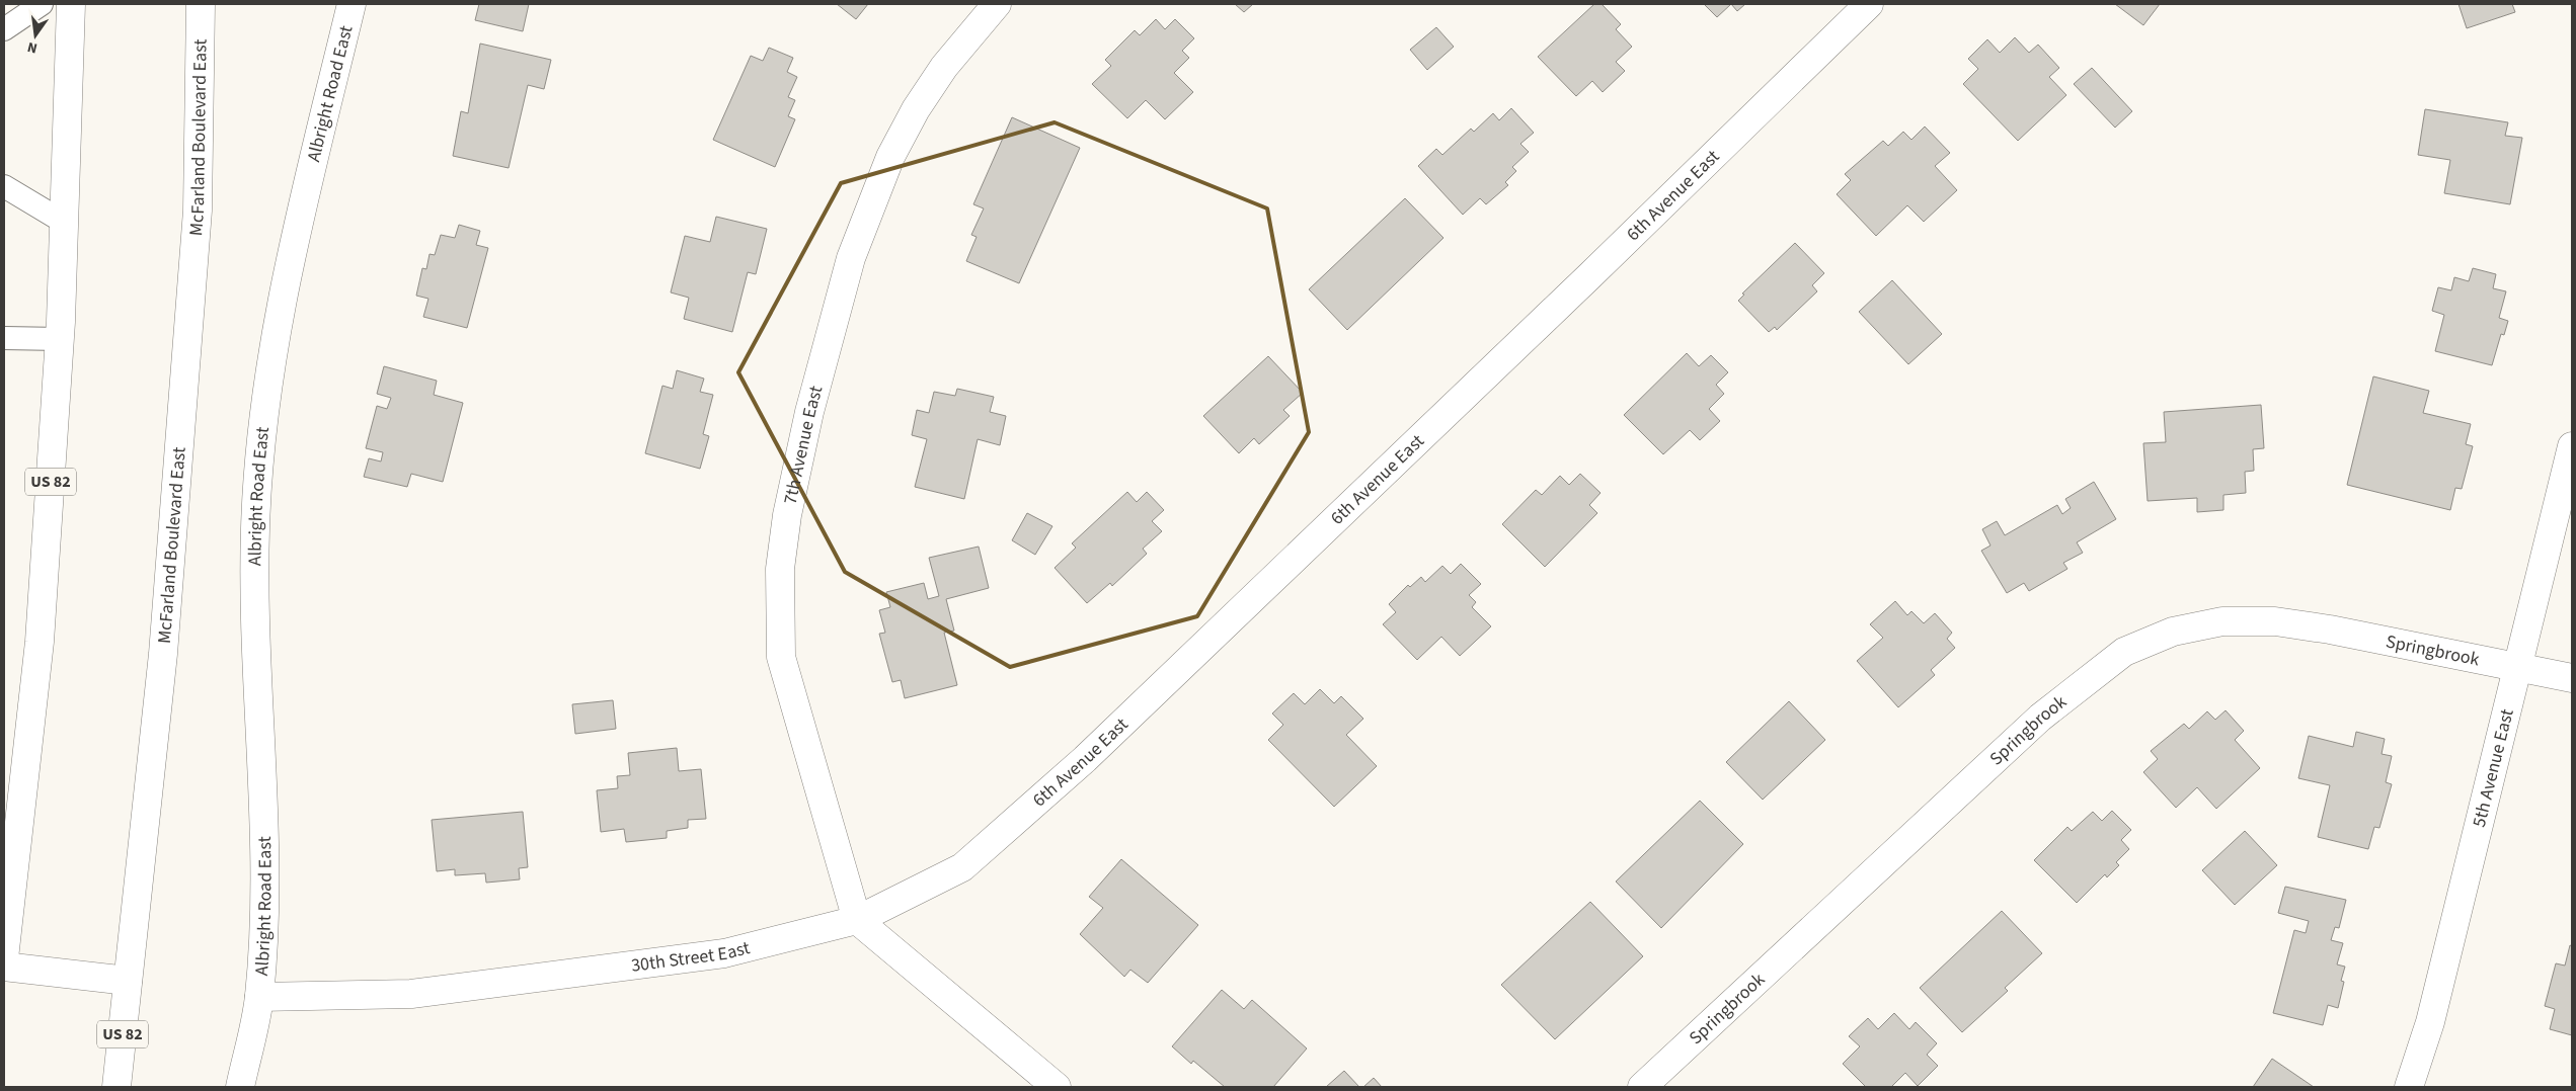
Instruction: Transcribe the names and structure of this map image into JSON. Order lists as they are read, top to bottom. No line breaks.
{"streets":{"main road":["Albright Road East","McFarland Boulevard East","6th Avenue East","7th Avenue East","US 82","Springbrook","5th Avenue East","30th Street East"]},"crossings":[["Albright Road East","30th Street East"],["6th Avenue East","7th Avenue East"],["6th Avenue East","30th Street East"],["7th Avenue East","30th Street East"],["Springbrook","5th Avenue East"]],"north":"bottom"}
